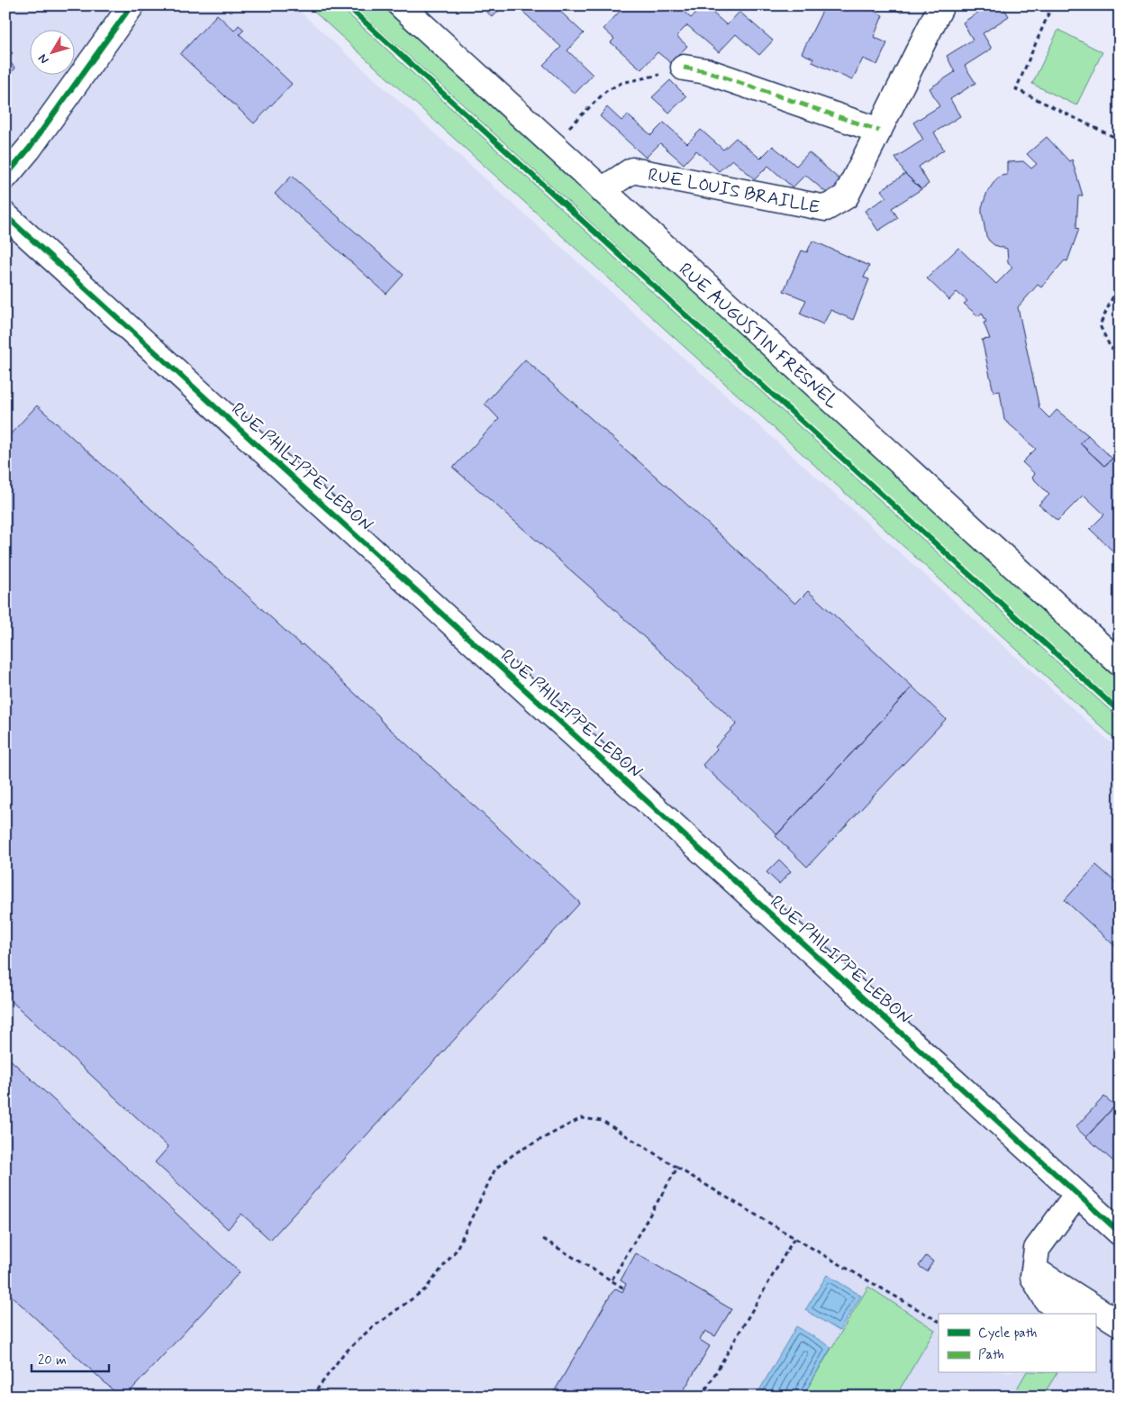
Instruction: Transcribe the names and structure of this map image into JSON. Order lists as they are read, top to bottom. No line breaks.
{"streets":{"street":["RUE LOUIS BRAILLE","RUE AUGUSTIN FRESNEL","RUE PHILIPPE LEBON"]},"crossings":[["RUE LOUIS BRAILLE","RUE AUGUSTIN FRESNEL"]],"legend":["Cycle path","Path"],"scale_bar":"20 m","north":"bottom left"}
